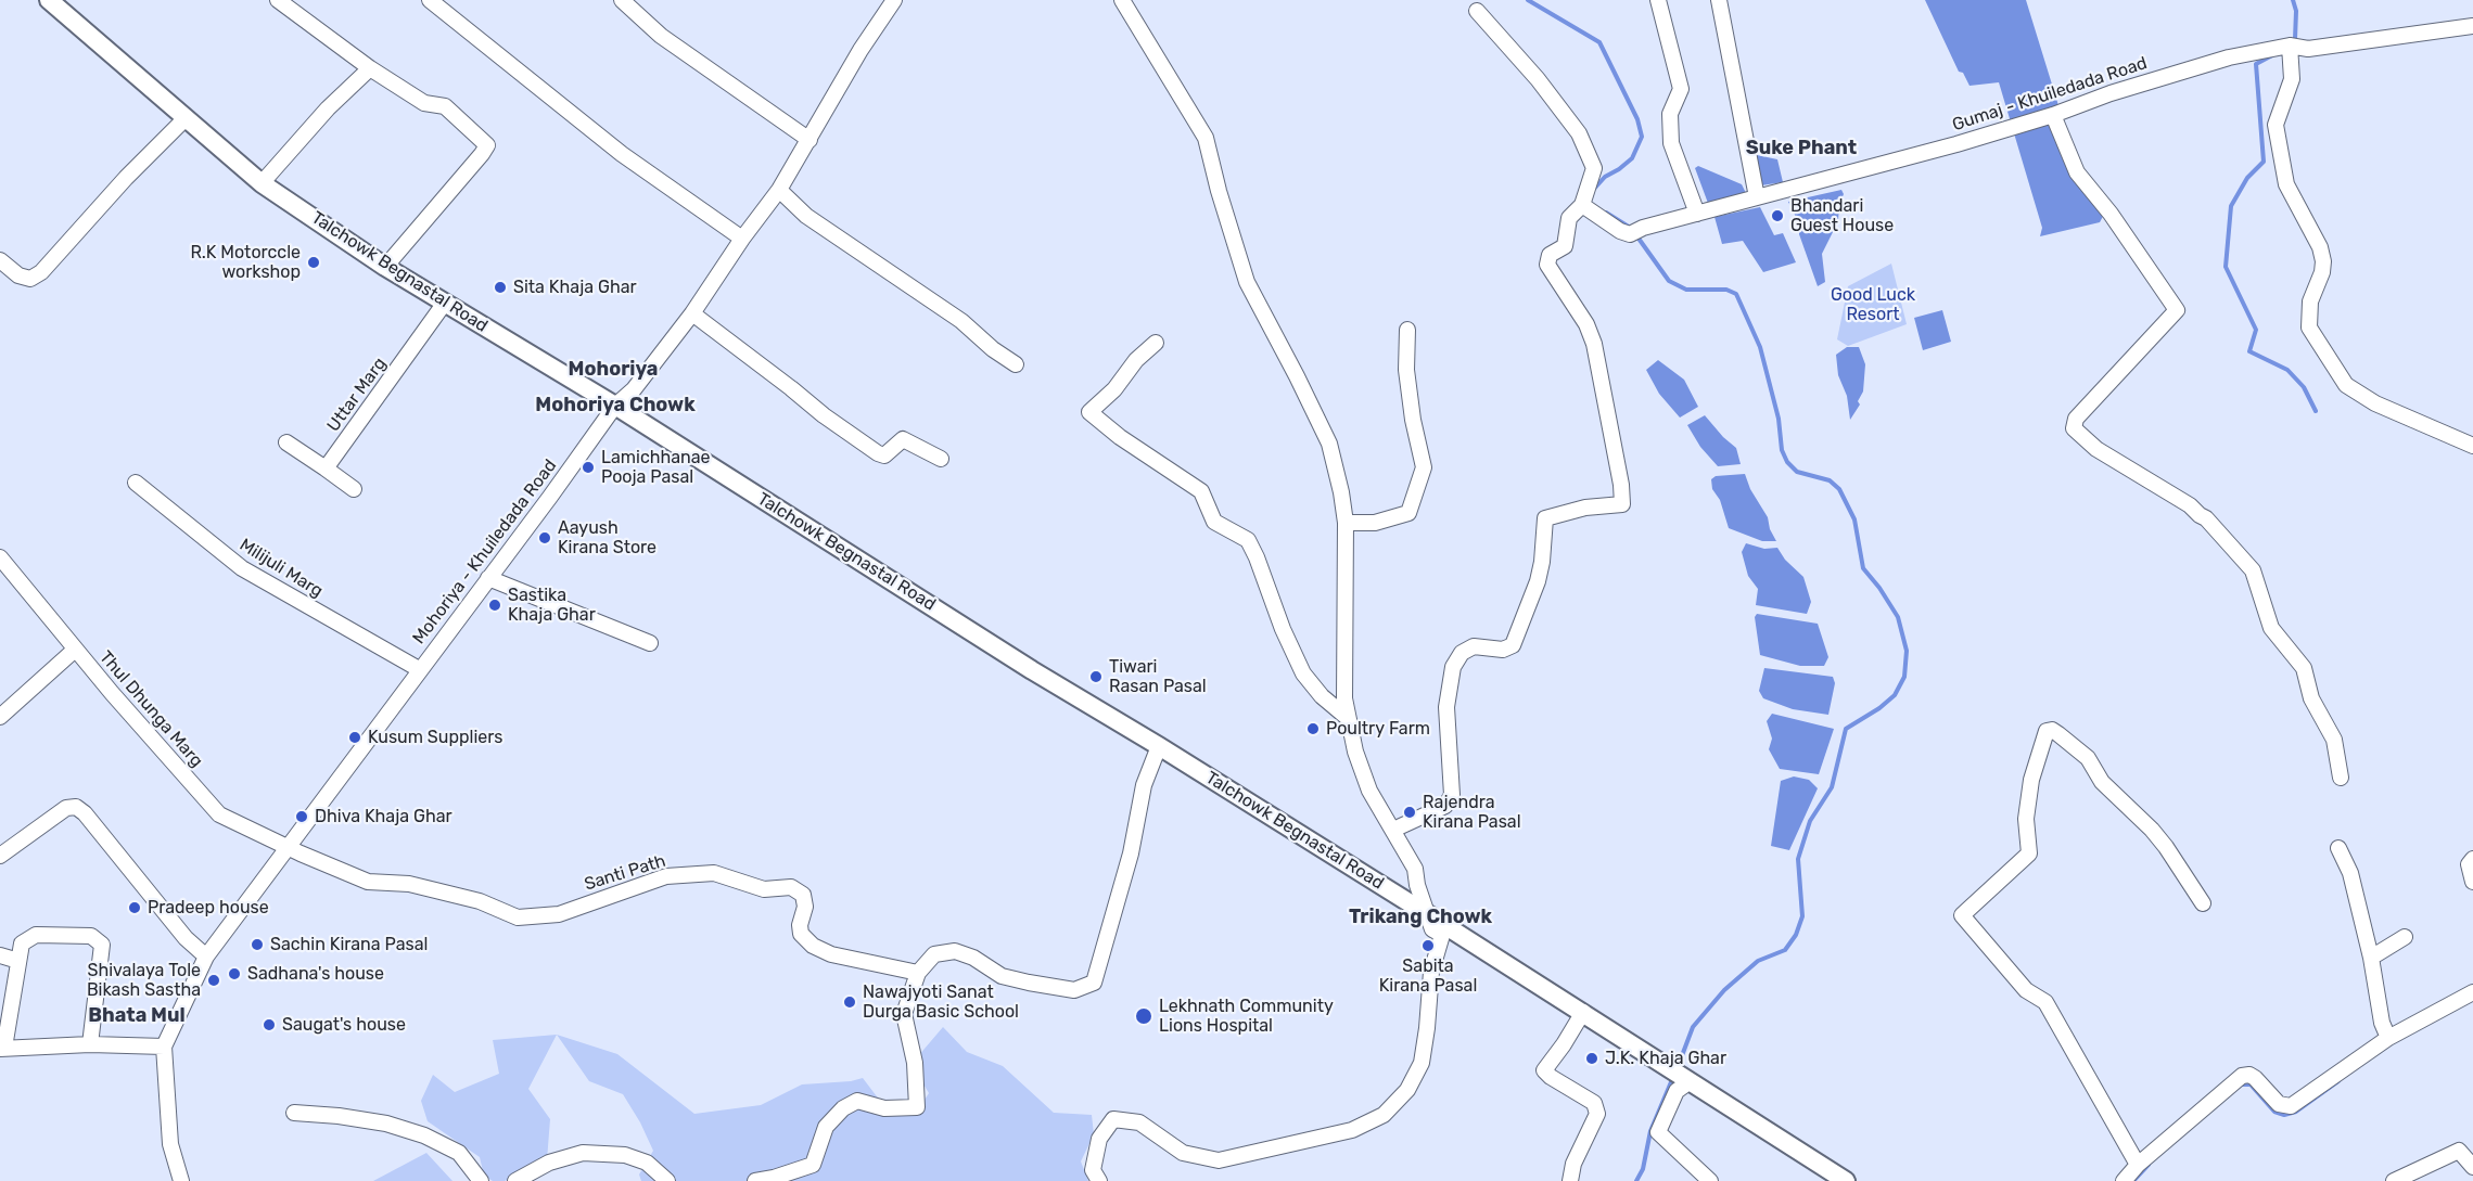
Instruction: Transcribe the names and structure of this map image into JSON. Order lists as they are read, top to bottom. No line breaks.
{"streets":{"main road":["Talchowk Begnastal Road"],"street":["Gumaj - Khuiledada Road","Uttar Marg","Mohoriya - Khuiledada Road","Milijuli Marg","Thul Dhunga Marg","Santi Path"]},"crossings":[["Talchowk Begnastal Road","Uttar Marg"],["Talchowk Begnastal Road","Mohoriya - Khuiledada Road"],["Mohoriya - Khuiledada Road","Milijuli Marg"],["Mohoriya - Khuiledada Road","Thul Dhunga Marg"],["Mohoriya - Khuiledada Road","Santi Path"],["Thul Dhunga Marg","Santi Path"]],"districts":["Suke Phant","Mohoriya","Mohoriya Chowk","Trikang Chowk","Bhata Mul"],"parks":["Good Luck Resort"],"places":["Bhandari Guest House","R.K Motorccle workshop","Sita Khaja Ghar","Lamichhanae Pooja Pasal","Aayush Kirana Store","Sastika Khaja Ghar","Tiwari Rasan Pasal","Poultry Farm","Kusum Suppliers","Rajendra Kirana Pasal","Dhiva Khaja Ghar","Pradeep house","Sachin Kirana Pasal","Sabita Kirana Pasal","Sadhana's house","Shivalaya Tole Bikash Sastha","Nawajyoti Sanat Durga Basic School","Lekhnath Community Lions Hospital","Saugat's house","J.K. Khaja Ghar"]}
